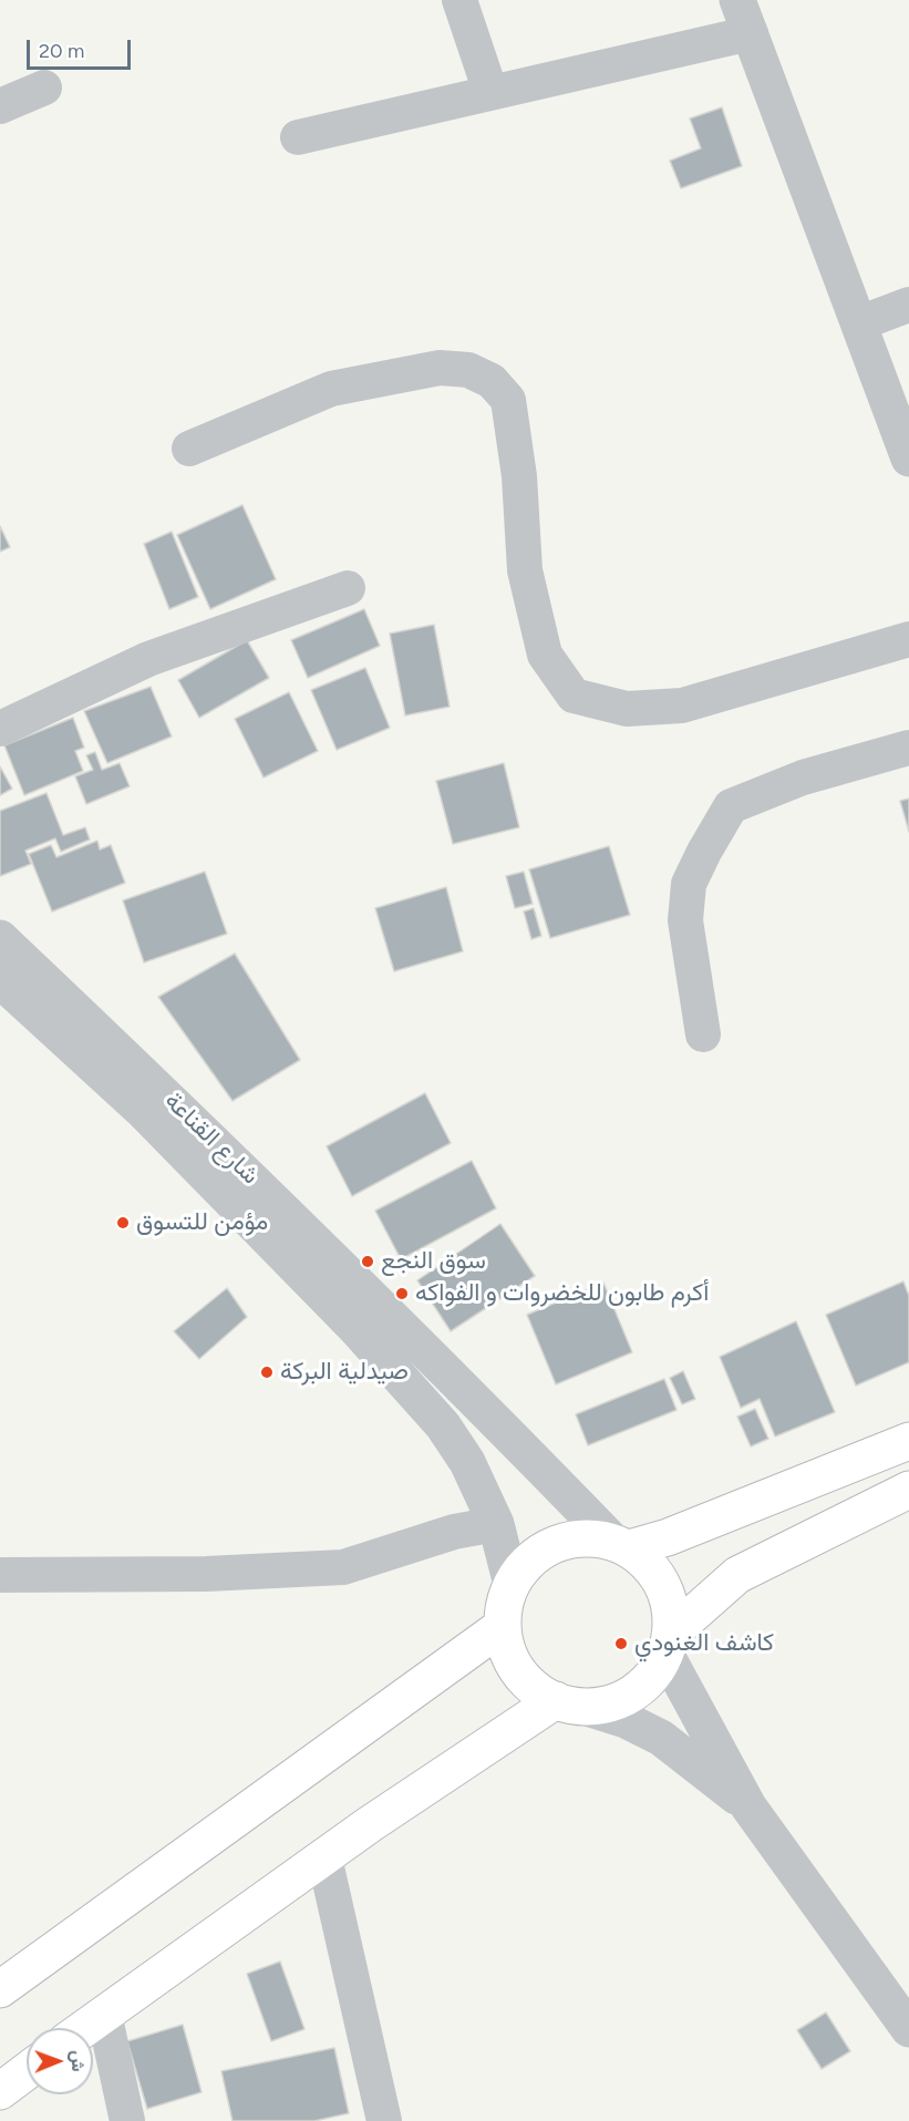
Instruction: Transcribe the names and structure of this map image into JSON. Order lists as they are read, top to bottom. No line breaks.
{"streets":{"street":["شارع القناعة"]},"places":["مؤمن للتسوق","سوق النجع","أكرم طابون للخضروات و الفواكه","صيدلية البركة","كاشف الغنودي"],"scale_bar":"20 m","north":"right"}
